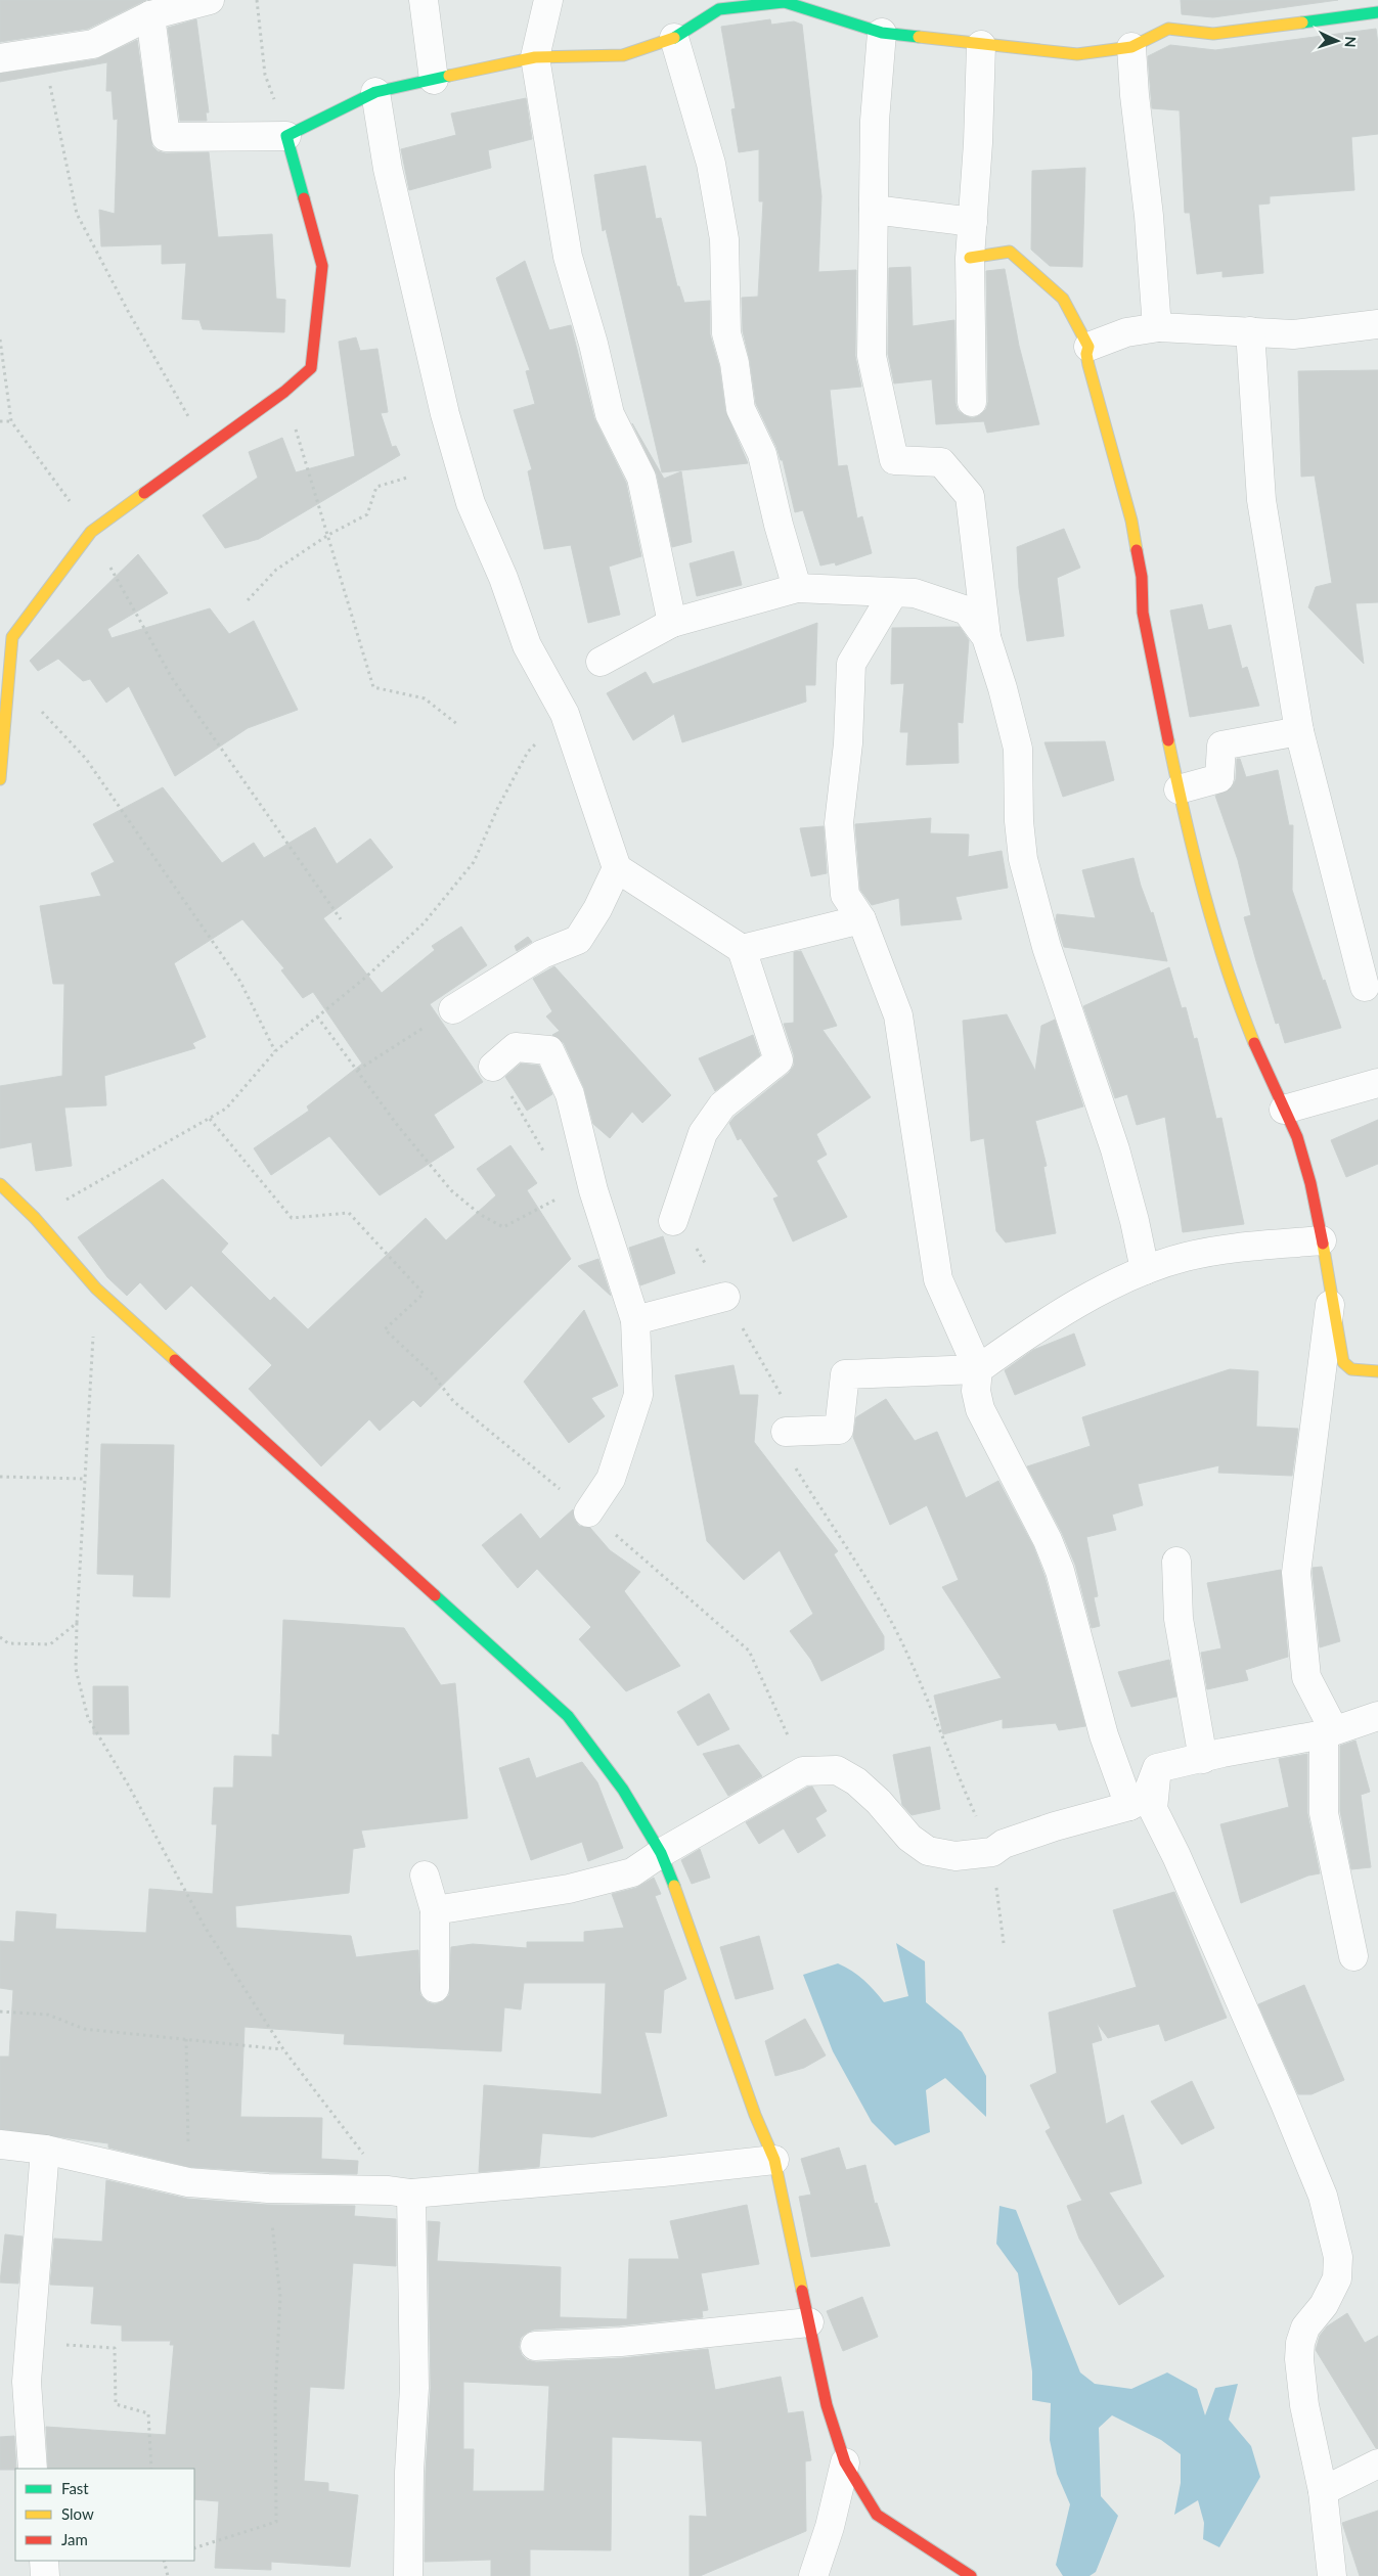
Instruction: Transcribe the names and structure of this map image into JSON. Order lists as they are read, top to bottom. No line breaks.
{"legend":["Fast","Slow","Jam"],"north":"right"}
